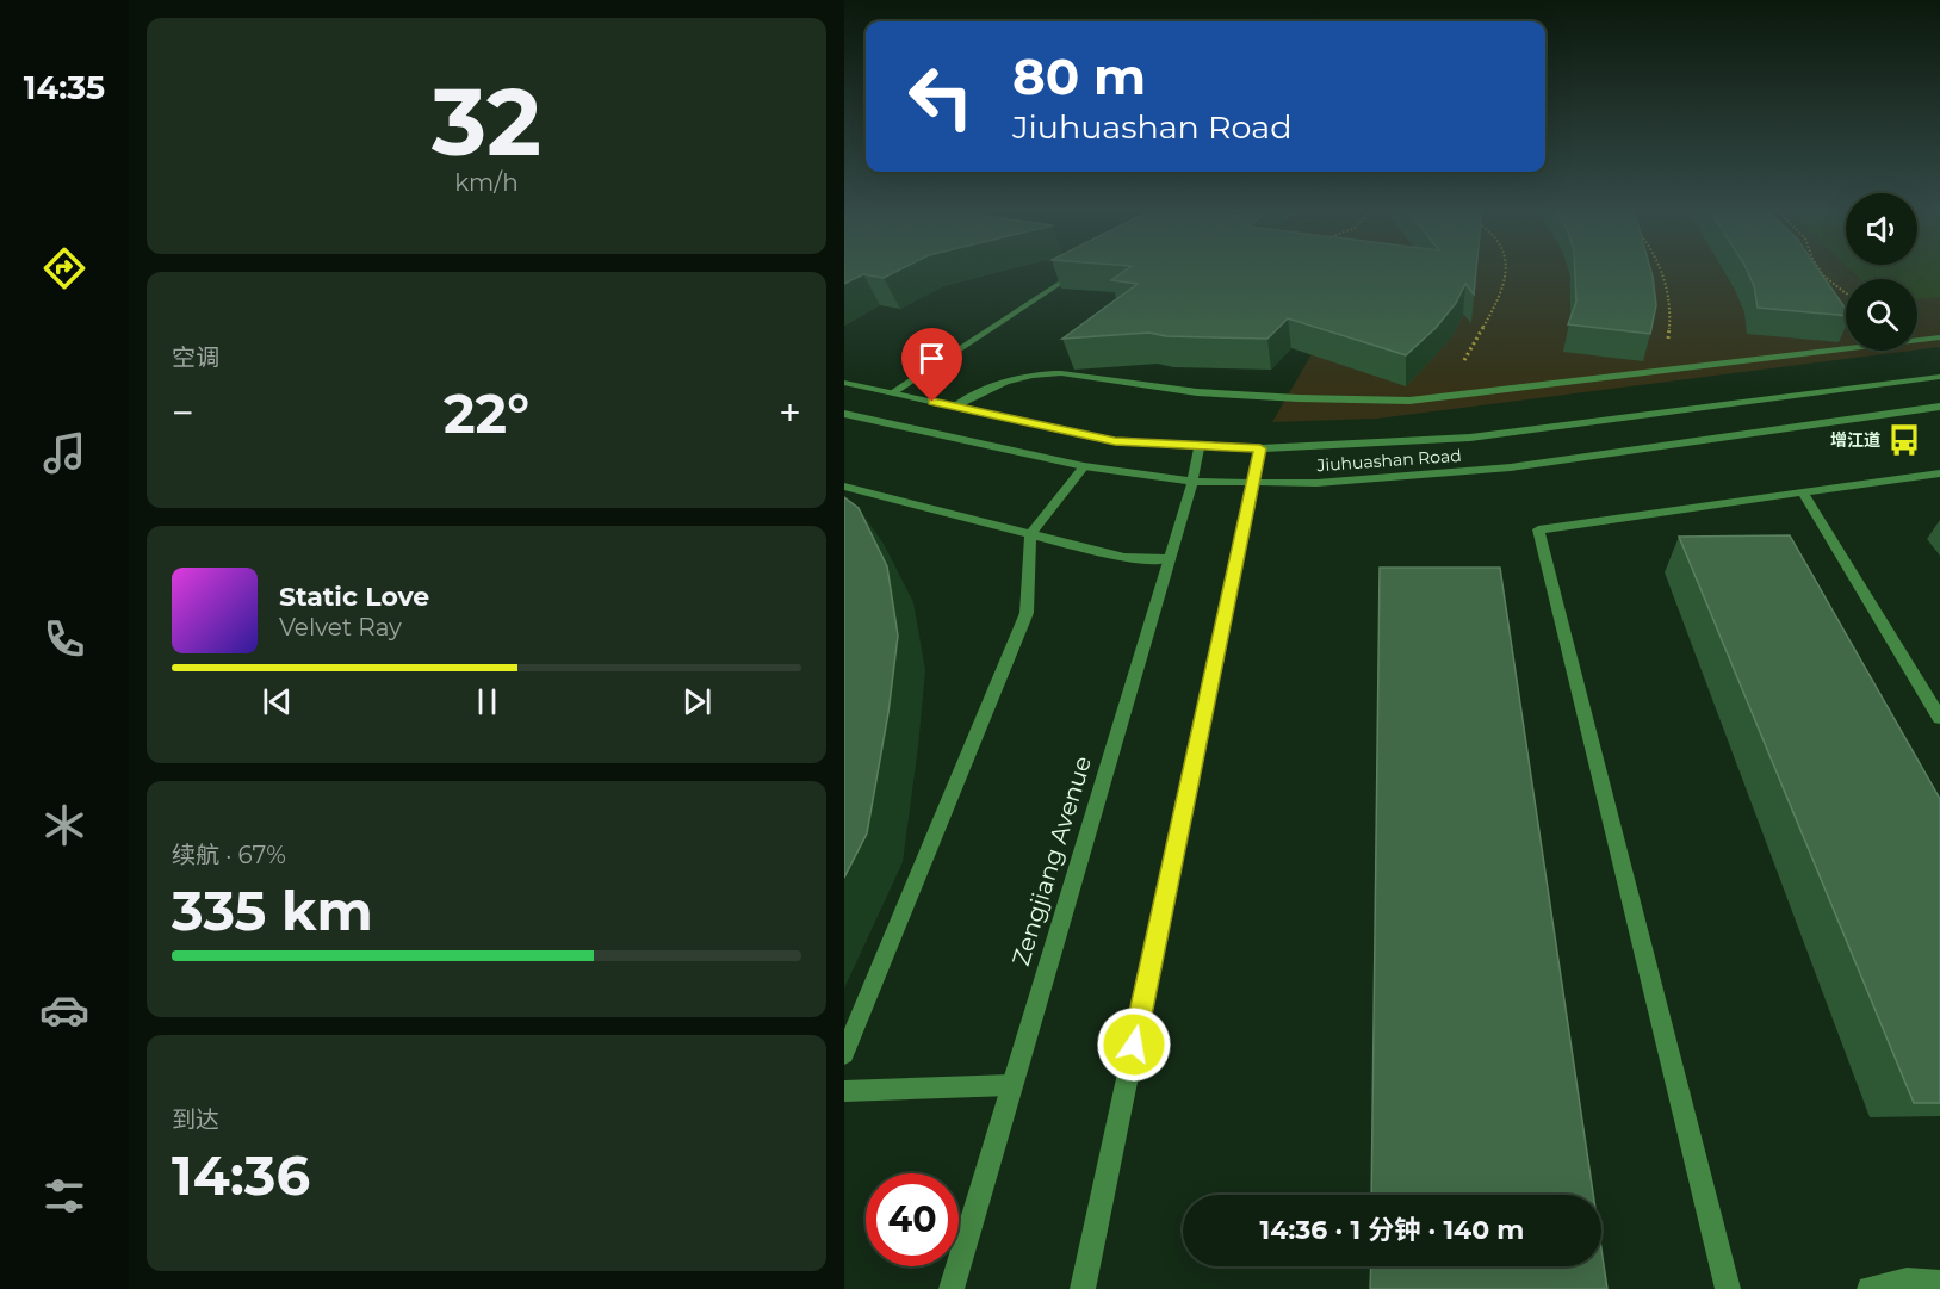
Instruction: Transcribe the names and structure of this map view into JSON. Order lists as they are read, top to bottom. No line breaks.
{"streets":{"street":["Jiuhuashan Road","Zengjiang Avenue"]},"crossings":[["Jiuhuashan Road","Zengjiang Avenue"]],"places":{"bus stop":["增江道"]},"page":{"tabs":"14:35","tile":[["32","km/h"],"空调",["续航 · 67%","335 km"],["到达","14:36"]],"turn":["80 m","Jiuhuashan Road"],"heat":["−","22°","+"],"song":["Static Love","Velvet Ray"],"limit":"40","trip":"14:36 · 1 分钟 · 140 m"}}
